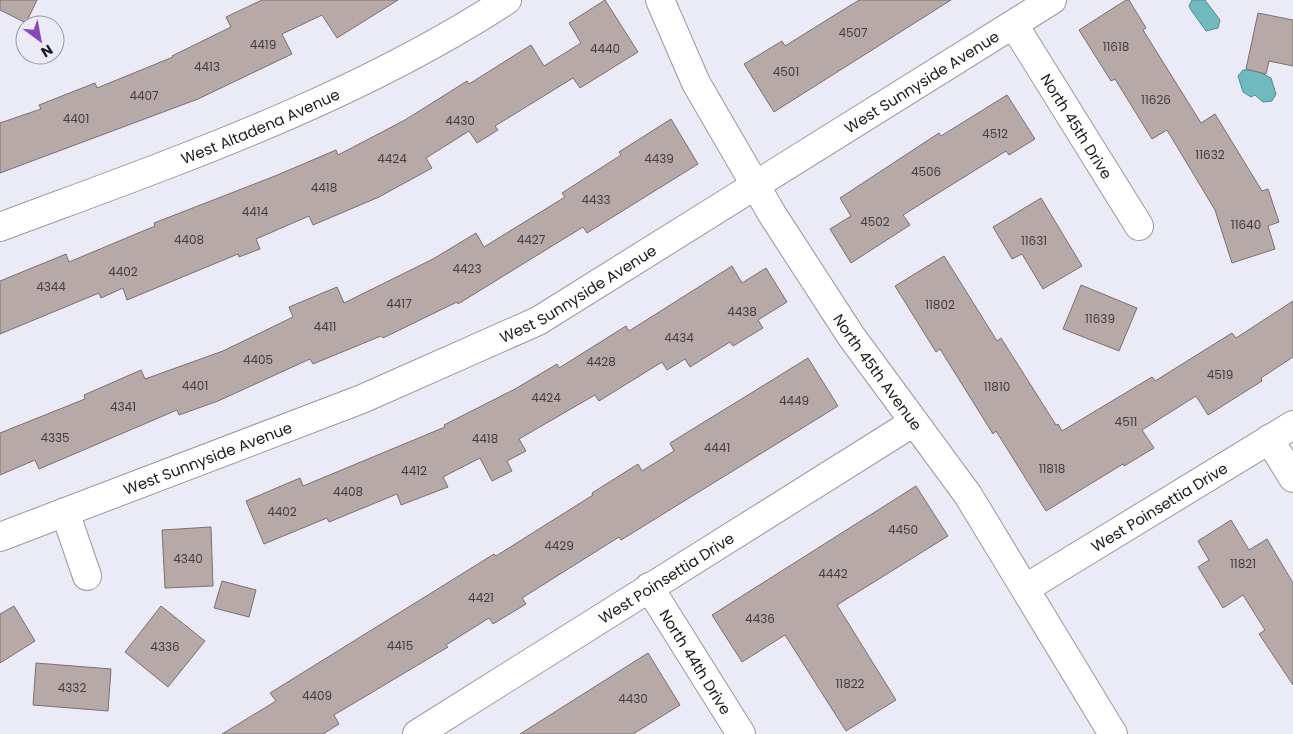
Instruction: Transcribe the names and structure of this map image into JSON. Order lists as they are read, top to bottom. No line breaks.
{"streets":{"street":["West Sunnyside Avenue","North 45th Drive","West Altadena Avenue","North 45th Avenue","West Poinsettia Drive","North 44th Drive"]},"crossings":[["West Sunnyside Avenue","North 45th Drive"],["West Sunnyside Avenue","North 45th Avenue"],["North 45th Avenue","West Poinsettia Drive"],["West Poinsettia Drive","North 44th Drive"]],"house_numbers":["4507","4419","11618","4440","4413","4501","4407","11626","4401","4430","4512","11632","4424","4439","4506","4418","4433","4414","4502","11640","4408","4427","11631","4423","4402","4344","4417","11802","4438","11639","4411","4434","4405","4428","4519","4401","11810","4424","4449","4341","4511","4335","4418","4441","11818","4412","4408","4402","4450","4429","4340","11821","4442","4421","4436","4415","4336","11822","4332","4409","4430"],"north":"bottom right"}
